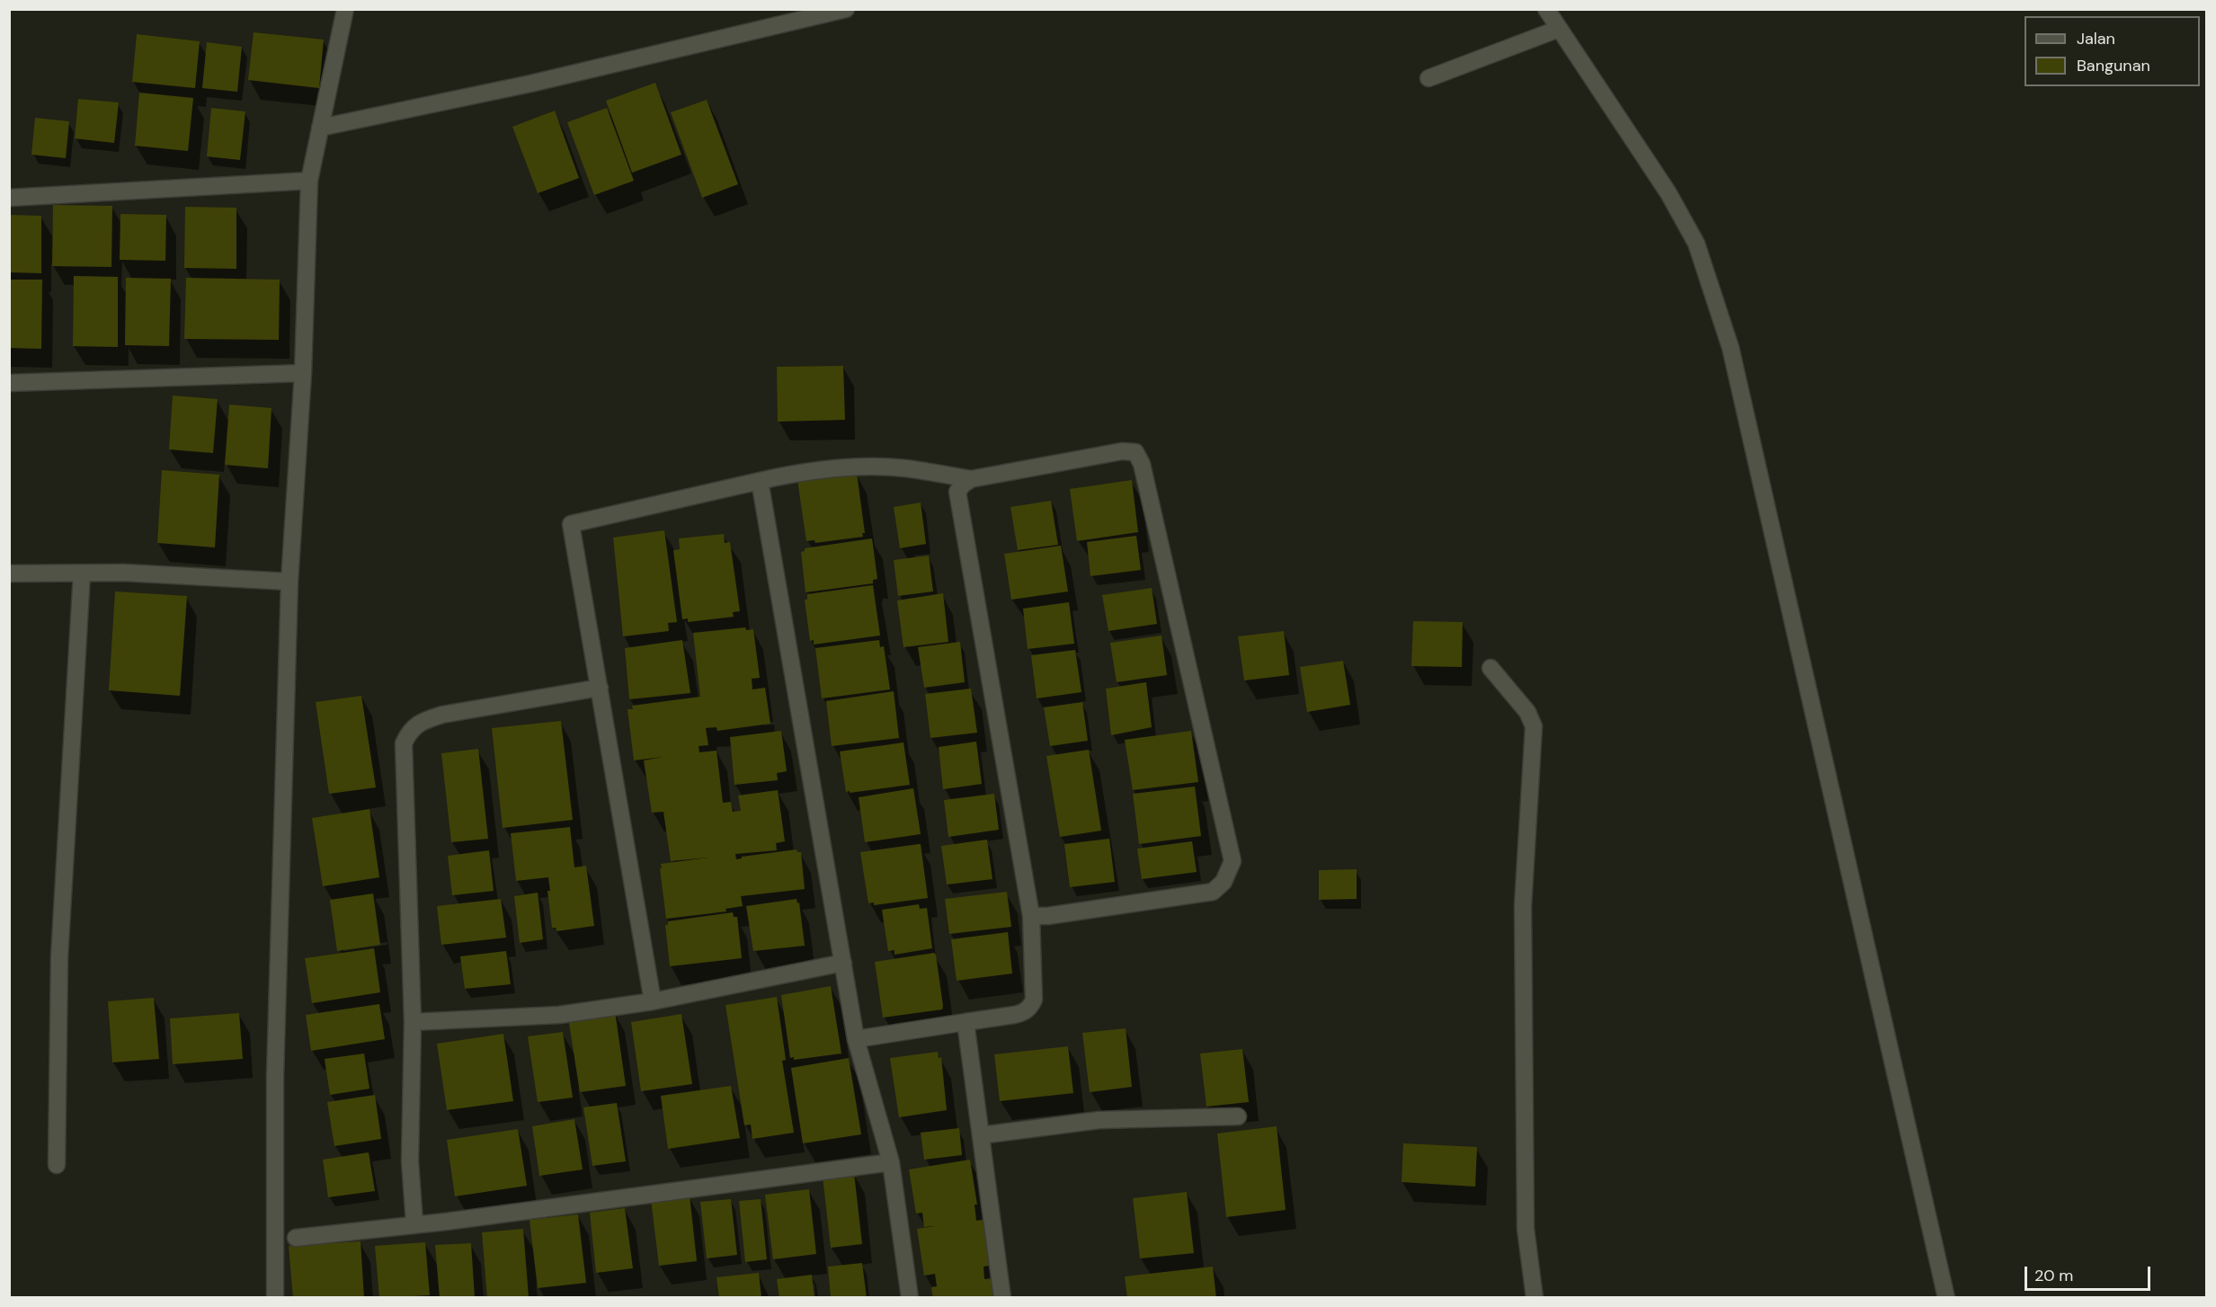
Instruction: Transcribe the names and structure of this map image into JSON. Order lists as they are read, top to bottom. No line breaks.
{"legend":["Jalan","Bangunan"],"scale_bar":"20 m"}
